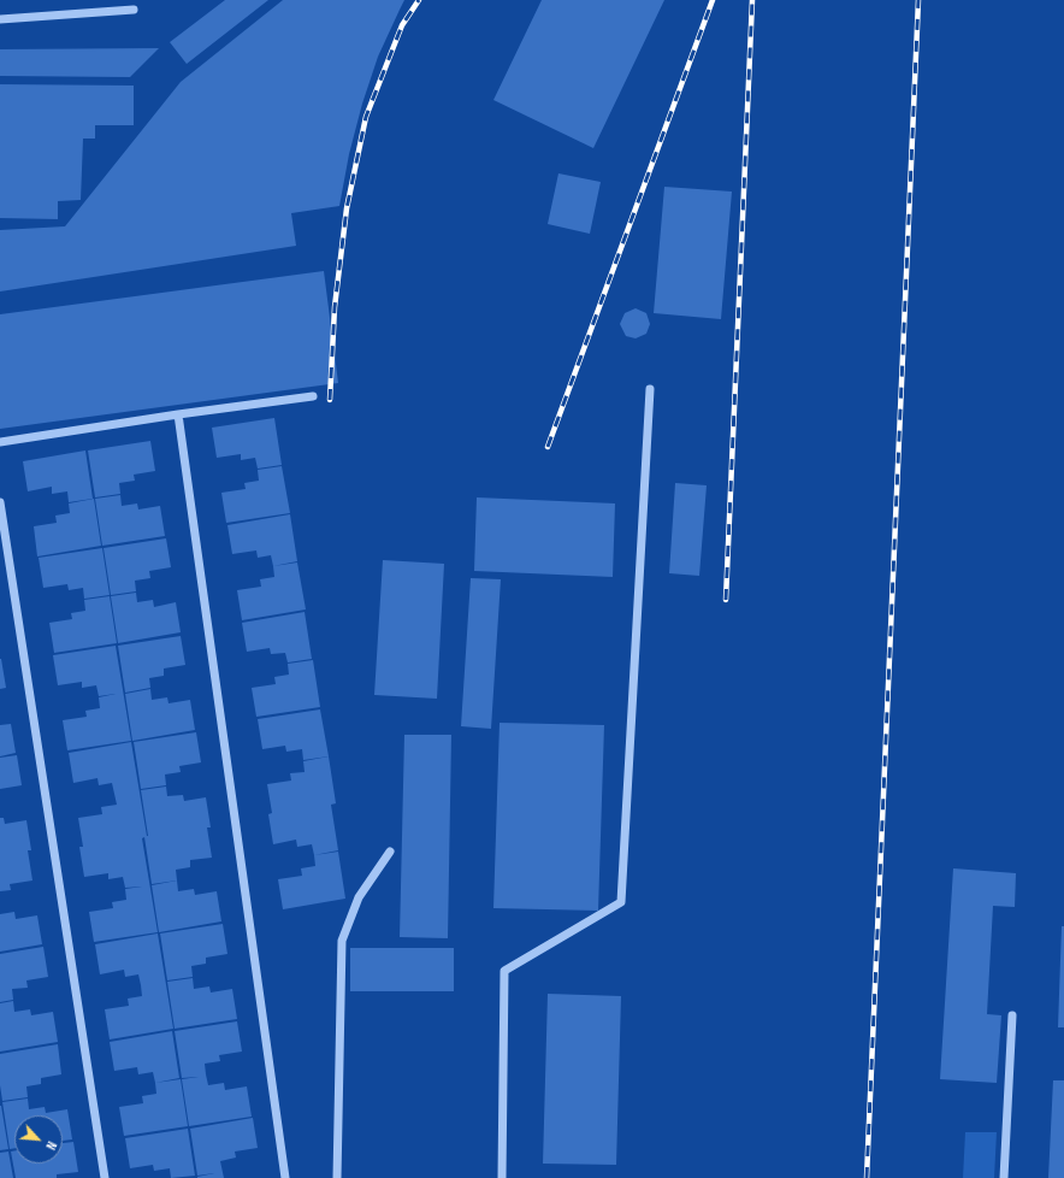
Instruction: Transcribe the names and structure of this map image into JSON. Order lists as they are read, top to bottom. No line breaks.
{"north":"bottom right"}
